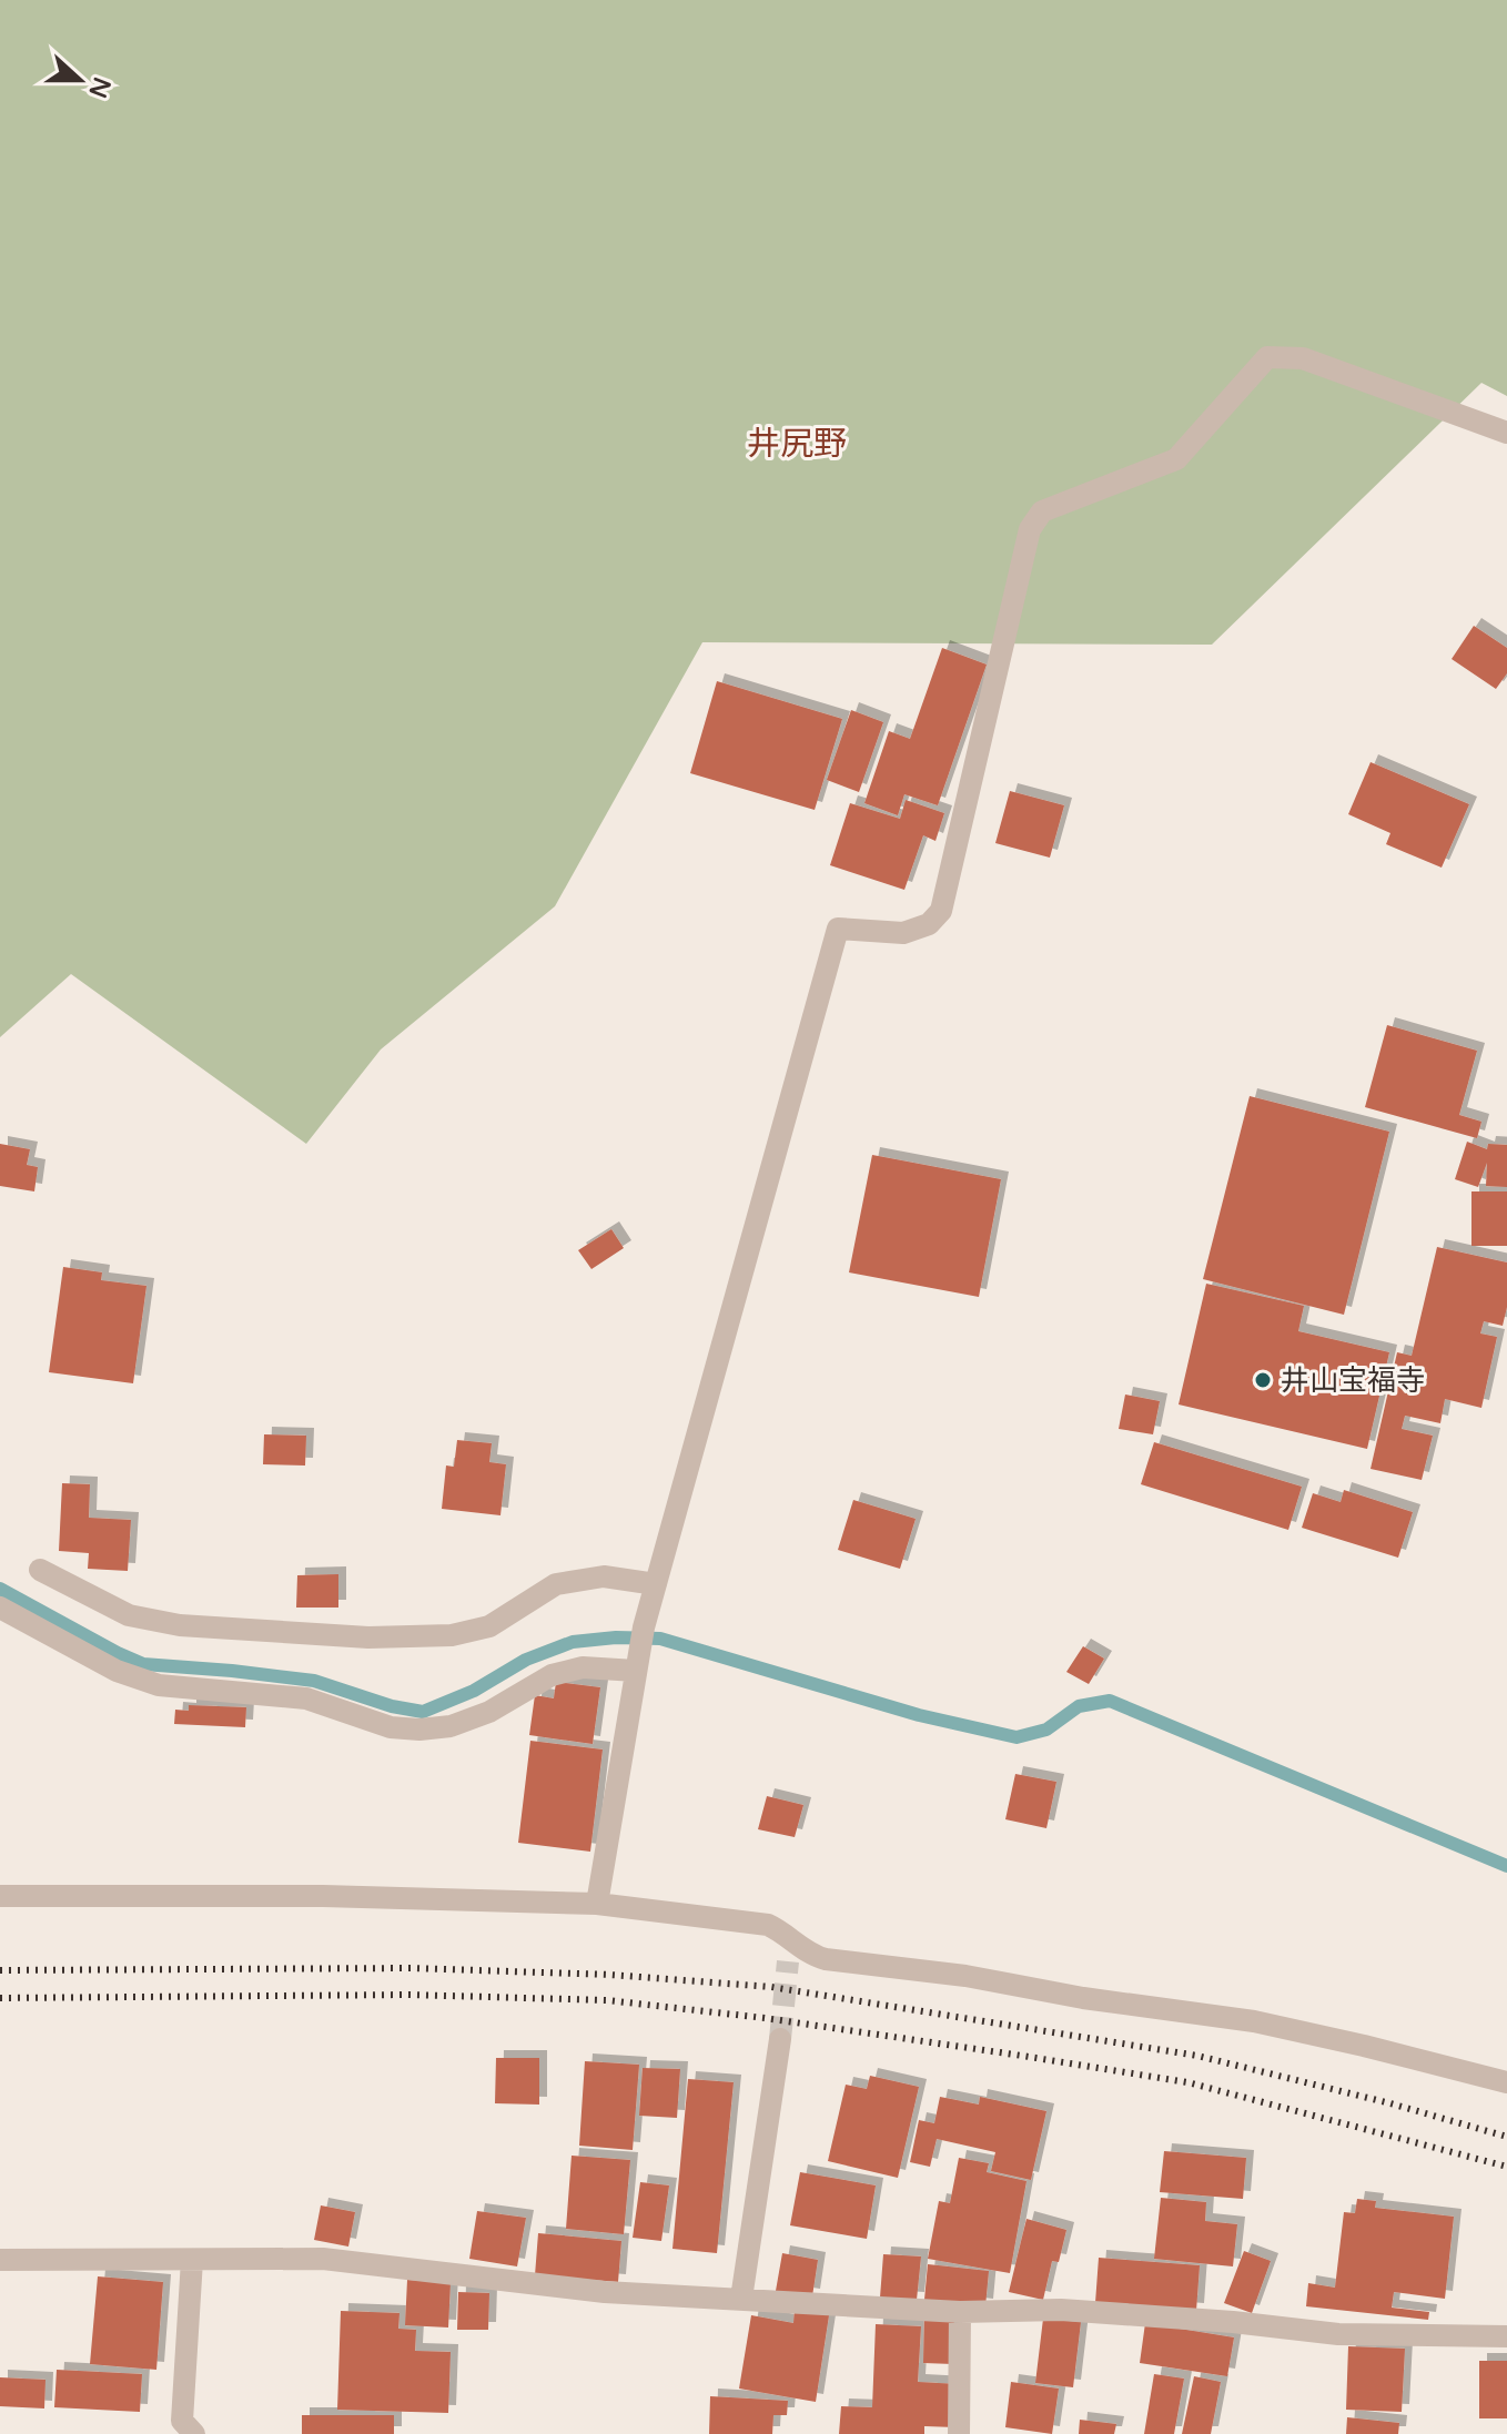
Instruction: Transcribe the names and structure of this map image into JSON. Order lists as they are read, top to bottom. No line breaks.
{"districts":["井尻野"],"places":["井山宝福寺"],"north":"right"}
